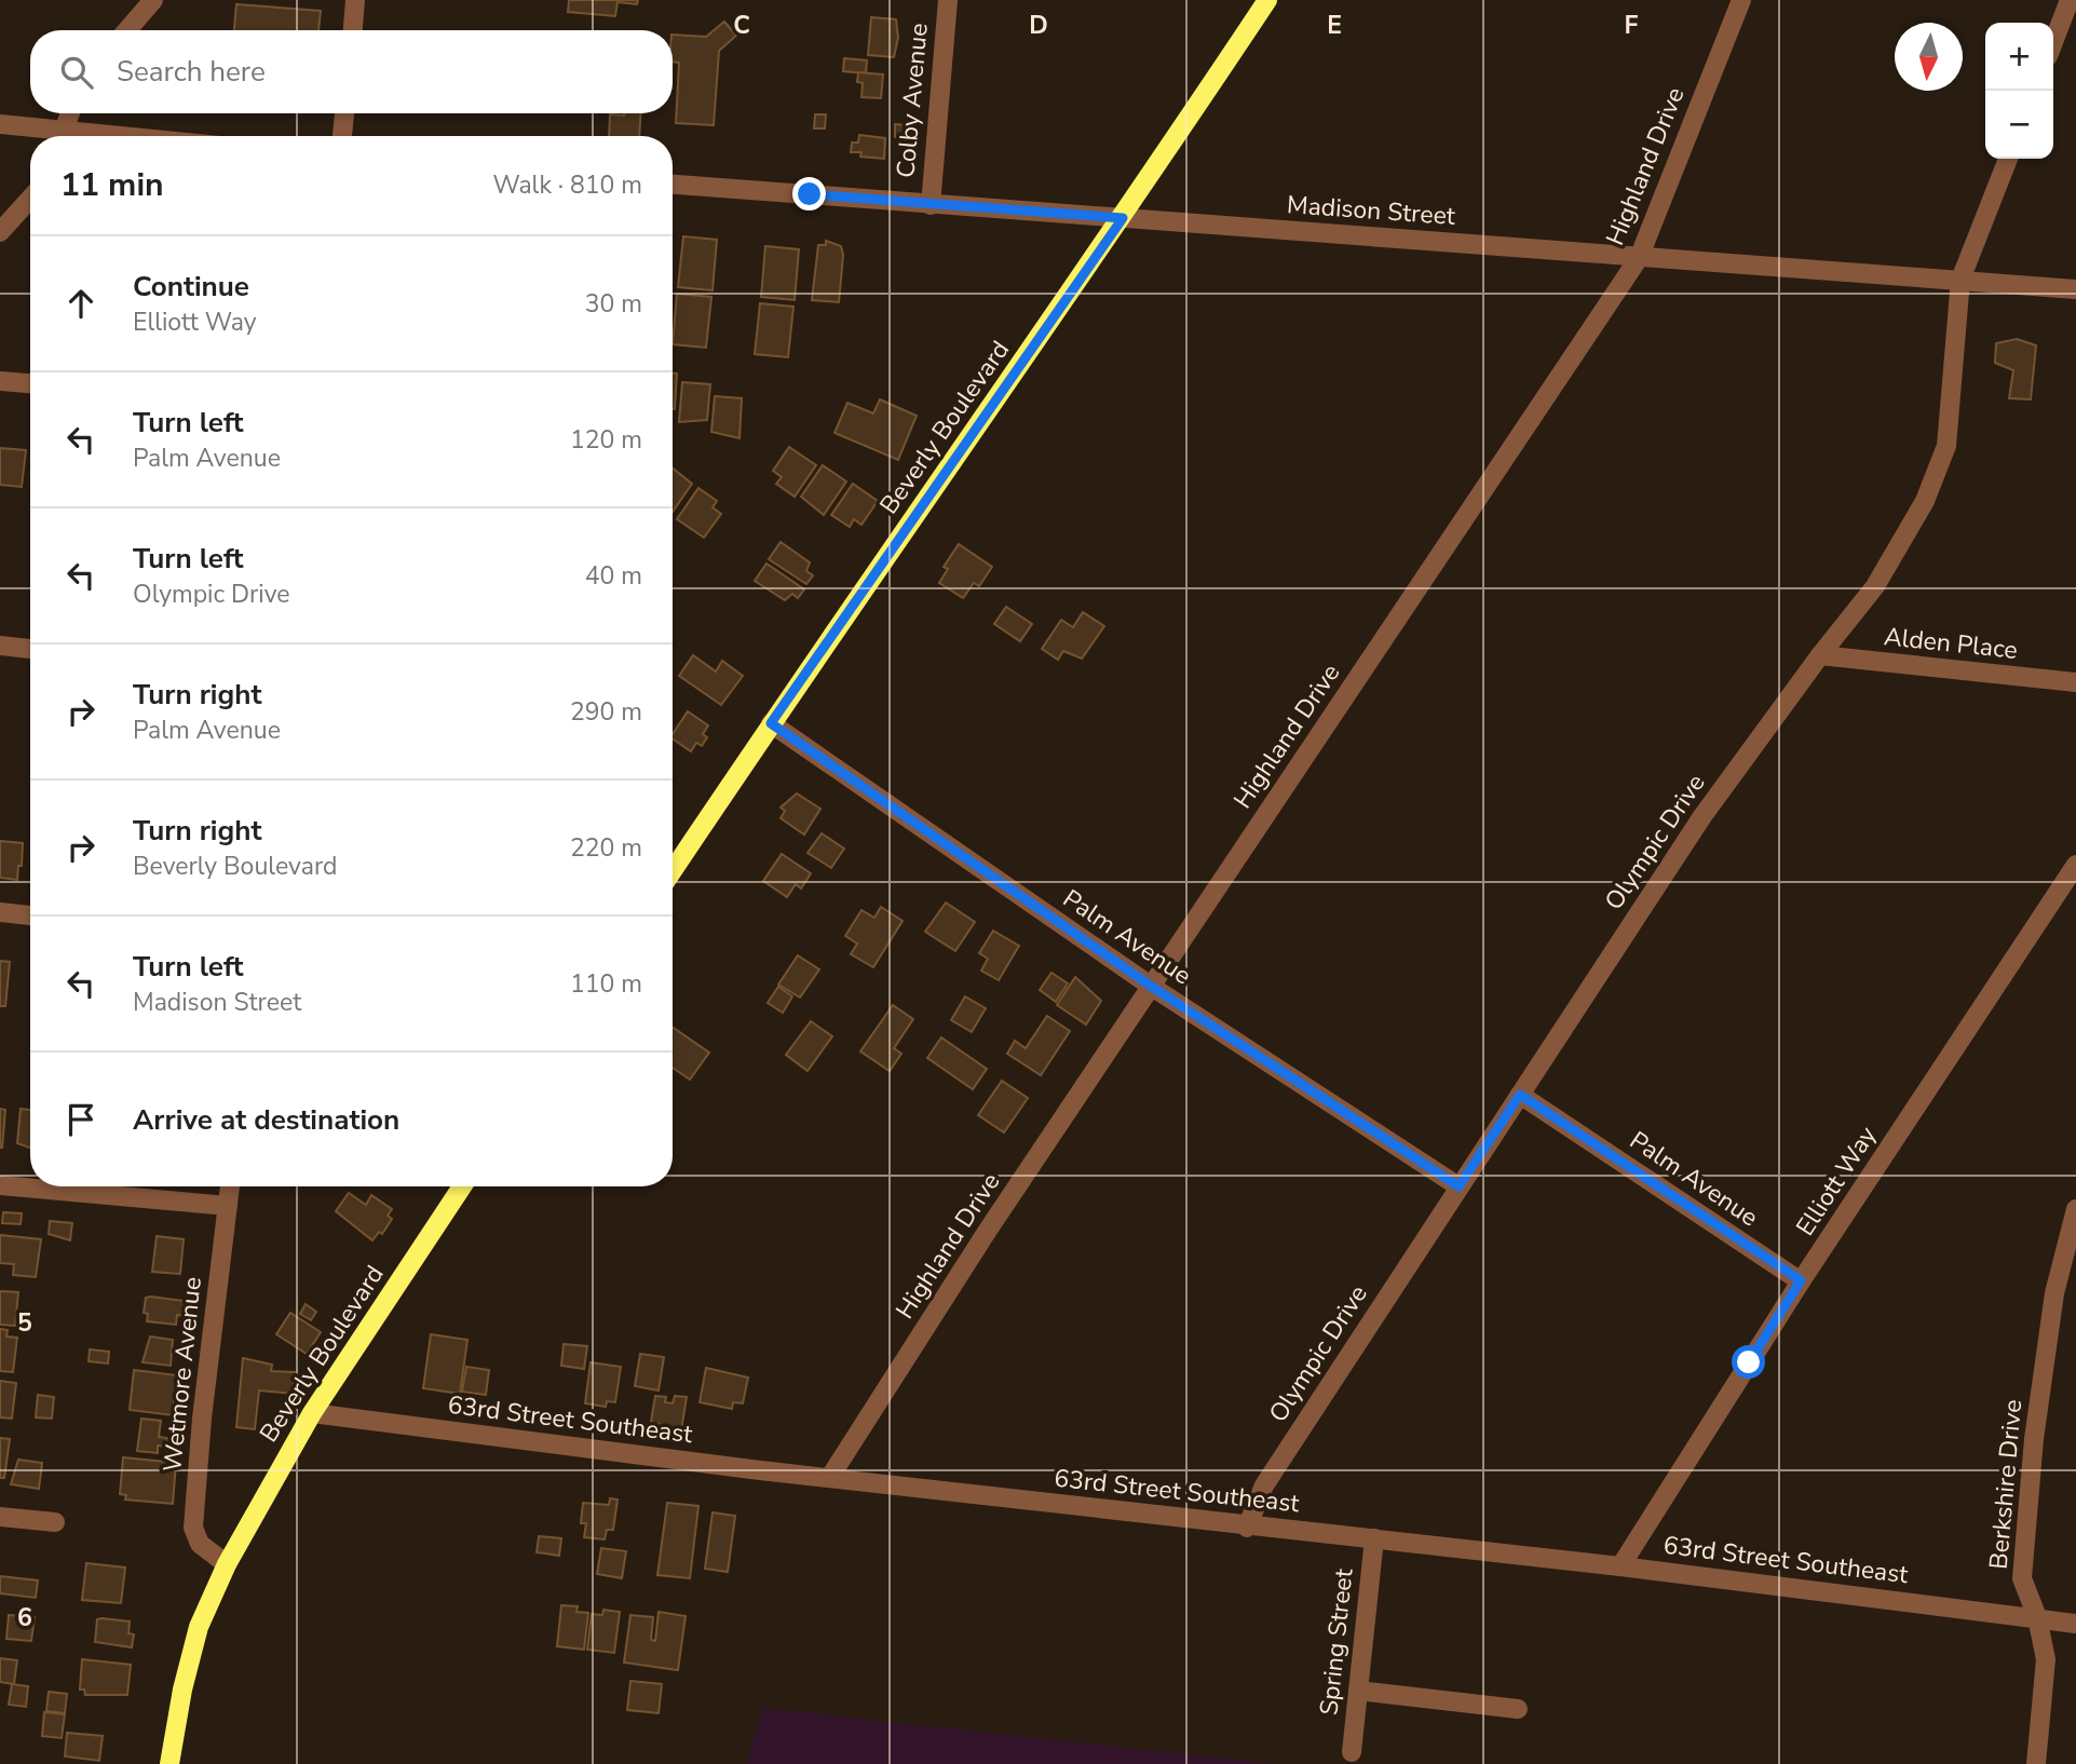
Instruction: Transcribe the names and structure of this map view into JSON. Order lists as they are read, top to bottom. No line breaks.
{"streets":{"main road":["Beverly Boulevard"],"street":["Colby Avenue","Highland Drive","Madison Street","Alden Place","Olympic Drive","Palm Avenue","Elliott Way","Wetmore Avenue","63rd Street Southeast","Berkshire Drive","Spring Street"]},"crossings":[["Colby Avenue","Madison Street"],["Highland Drive","Madison Street"],["Highland Drive","Palm Avenue"],["Highland Drive","63rd Street Southeast"],["Madison Street","Beverly Boulevard"],["Madison Street","Olympic Drive"],["Beverly Boulevard","Palm Avenue"],["Beverly Boulevard","Wetmore Avenue"],["Beverly Boulevard","63rd Street Southeast"],["Alden Place","Olympic Drive"],["Olympic Drive","Palm Avenue"],["Olympic Drive","63rd Street Southeast"],["Palm Avenue","Elliott Way"],["Elliott Way","63rd Street Southeast"],["63rd Street Southeast","Berkshire Drive"],["63rd Street Southeast","Spring Street"]],"north":"bottom","page":{"map_buttons":["+","−"],"search":"Search here","heading":["11 min","Walk · 810 m"],"list":[["Continue","Elliott Way","30 m"],["Turn left","Palm Avenue","120 m"],["Turn left","Olympic Drive","40 m"],["Turn right","Palm Avenue","290 m"],["Turn right","Beverly Boulevard","220 m"],["Turn left","Madison Street","110 m"],"Arrive at destination"]},"grid":{"columns":["C","D","E","F"],"rows":["5","6"]}}
